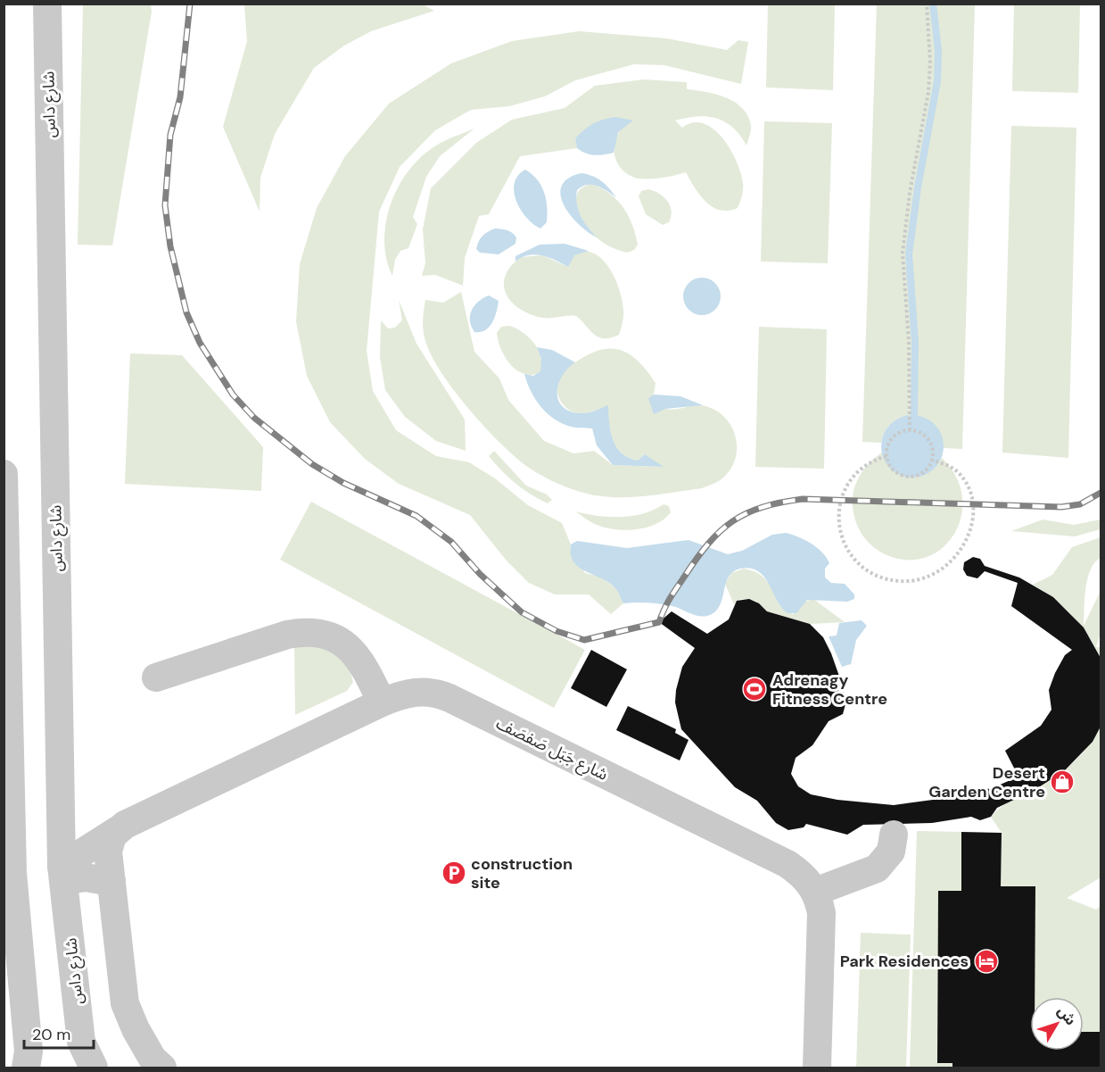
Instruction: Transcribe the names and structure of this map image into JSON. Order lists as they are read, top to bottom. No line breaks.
{"streets":{"street":["شارع داس","شارع جَبَل صَفصَف"]},"crossings":[["شارع داس","شارع جَبَل صَفصَف"]],"places":{"sports":["Adrenagy Fitness Centre"],"shop":["Desert Garden Centre"],"parking":["construction site"],"hotel":["Park Residences"]},"scale_bar":"20 m","north":"top right"}
